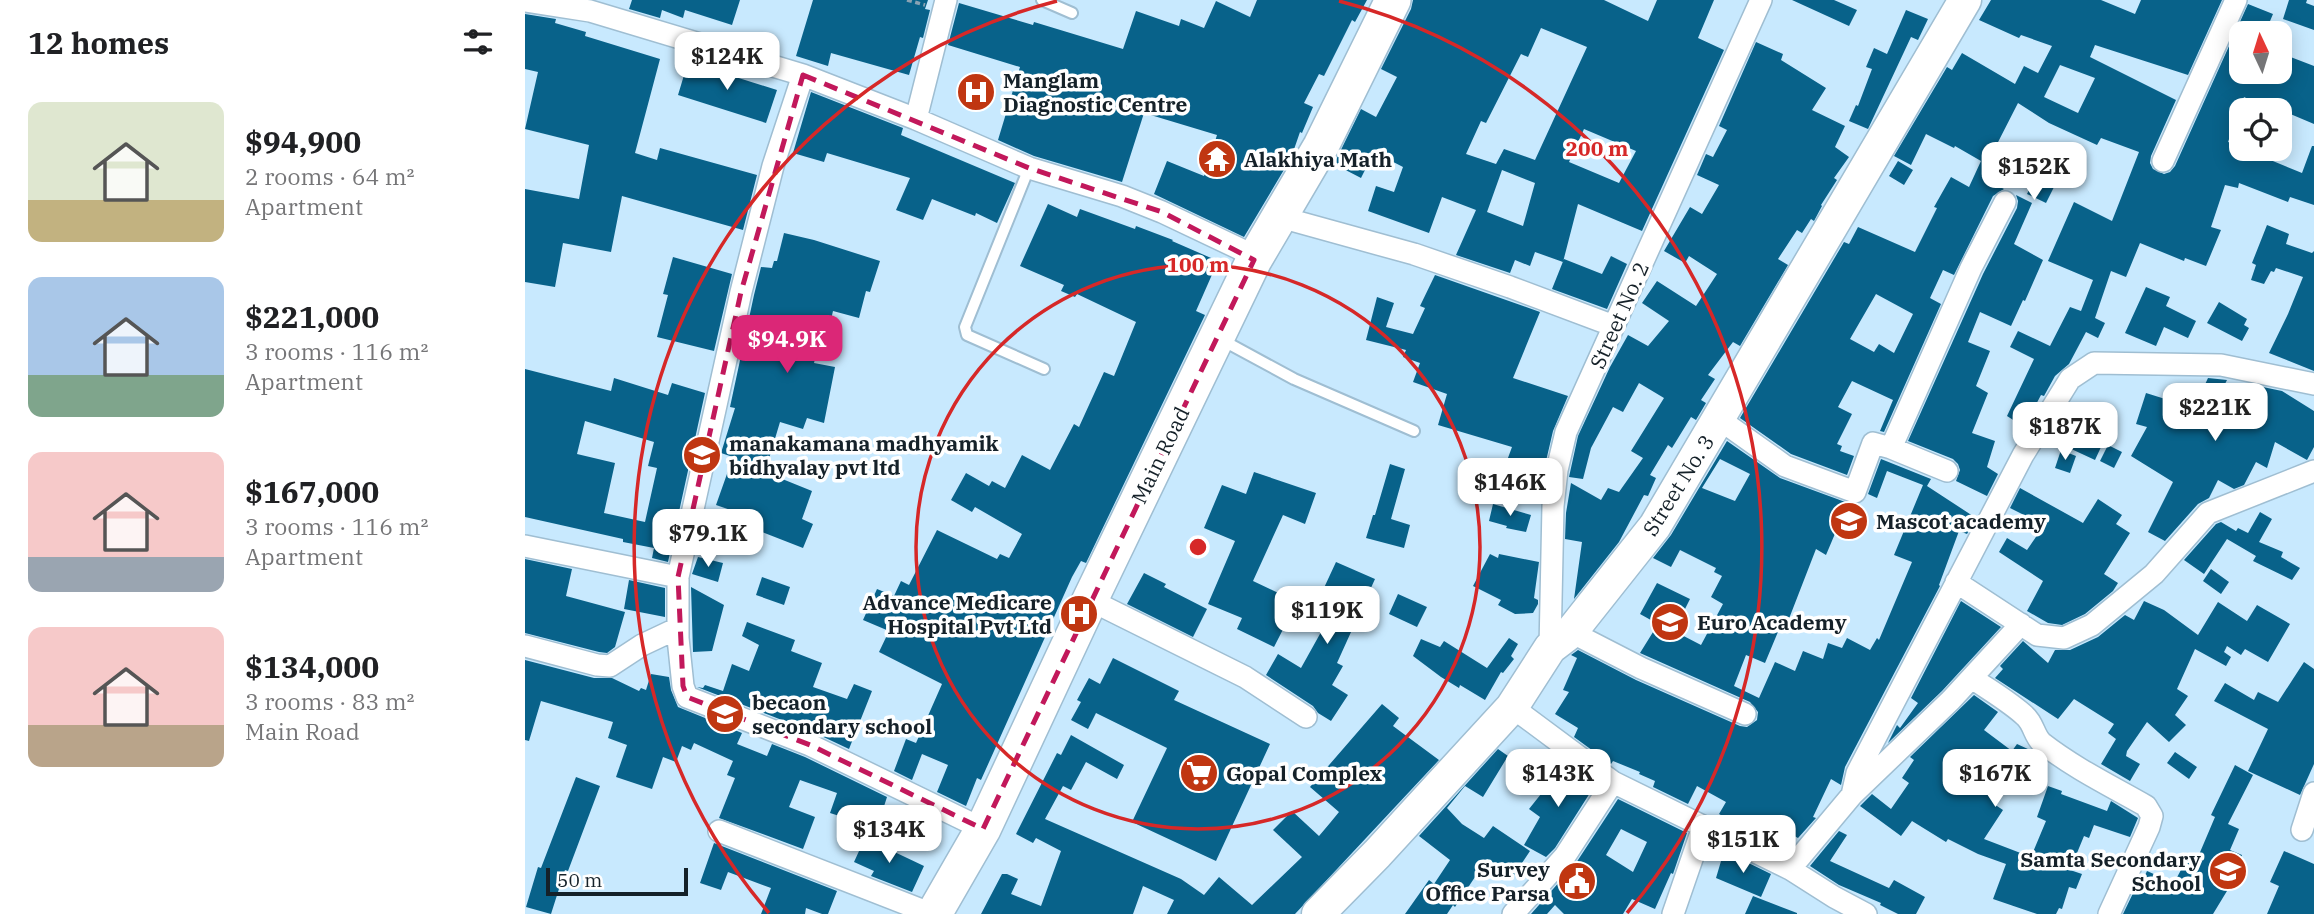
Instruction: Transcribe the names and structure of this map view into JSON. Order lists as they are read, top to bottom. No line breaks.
{"streets":{"main road":["Main Road"],"street":["Street No. 2","Street No. 3"]},"crossings":[["Street No. 2","Street No. 3"]],"places":{"hospital":["Manglam Diagnostic Centre","Advance Medicare Hospital Pvt Ltd"],"temple":["Alakhiya Math"],"school or university":["manakamana madhyamik bidhyalay pvt ltd","Mascot academy","Euro Academy","becaon secondary school","Samta Secondary School"],"supermarket":["Gopal Complex"],"public building":["Survey Office Parsa"]},"scale_bar":"50 m","north":"top","page":{"heading":"12 homes","price":["$124K","$152K","$94.9K","$221K","$187K","$146K","$79.1K","$119K","$143K","$167K","$134K","$151K"],"list":[{"name":"$94,900","note":"2 rooms · 64 m² · Apartment"},{"name":"$221,000","note":"3 rooms · 116 m² · Apartment"},{"name":"$167,000","note":"3 rooms · 116 m² · Apartment"},{"name":"$134,000","note":"3 rooms · 83 m² · Main Road"}],"scale":"50 m"},"rings":["200 m","100 m"]}
